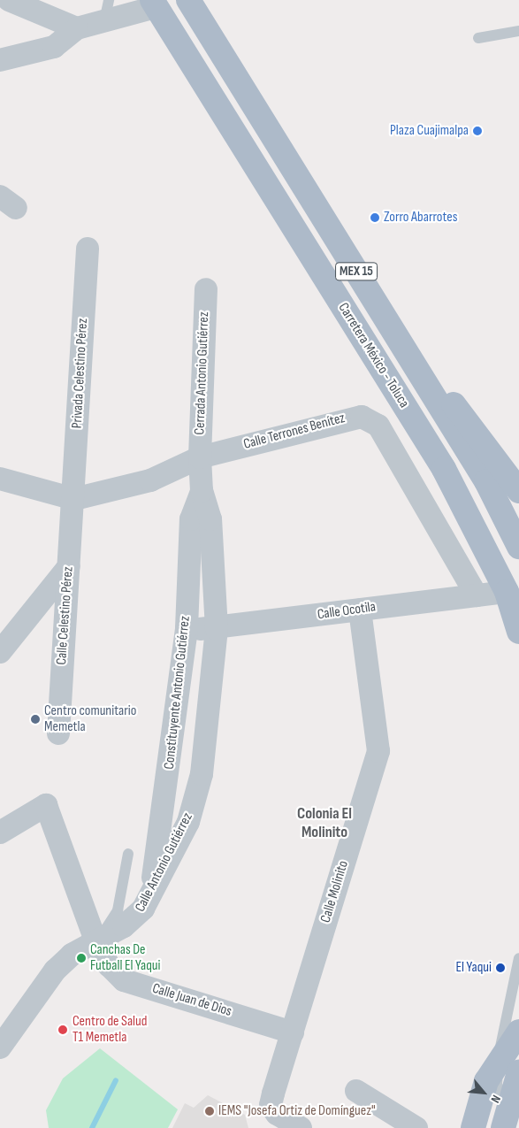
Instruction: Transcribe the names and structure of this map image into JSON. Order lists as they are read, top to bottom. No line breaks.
{"streets":{"main road":["MEX 15","Carretera México - Toluca"],"street":["Privada Celestino Pérez","Cerrada Antonio Gutiérrez","Calle Terrones Benítez","Calle Ocotila","Calle Celestino Pérez","Constituyente Antonio Gutiérrez","Calle Antonio Gutiérrez","Calle Molinito","Calle Juan de Dios"]},"crossings":[["Carretera México - Toluca","Calle Ocotila"],["Privada Celestino Pérez","Calle Terrones Benítez"],["Privada Celestino Pérez","Calle Celestino Pérez"],["Cerrada Antonio Gutiérrez","Calle Terrones Benítez"],["Cerrada Antonio Gutiérrez","Constituyente Antonio Gutiérrez"],["Calle Terrones Benítez","Calle Ocotila"],["Calle Terrones Benítez","Calle Celestino Pérez"],["Calle Terrones Benítez","Constituyente Antonio Gutiérrez"],["Calle Ocotila","Constituyente Antonio Gutiérrez"],["Calle Ocotila","Calle Antonio Gutiérrez"],["Calle Ocotila","Calle Molinito"],["Constituyente Antonio Gutiérrez","Calle Antonio Gutiérrez"],["Calle Antonio Gutiérrez","Calle Juan de Dios"],["Calle Molinito","Calle Juan de Dios"]],"districts":["Colonia El Molinito"],"places":["Plaza Cuajimalpa","Zorro Abarrotes","Centro comunitario Memetla","Canchas De Futball El Yaqui","El Yaqui","Centro de Salud T1 Memetla","IEMS \"Josefa Ortiz de Domínguez\""],"north":"bottom right"}
